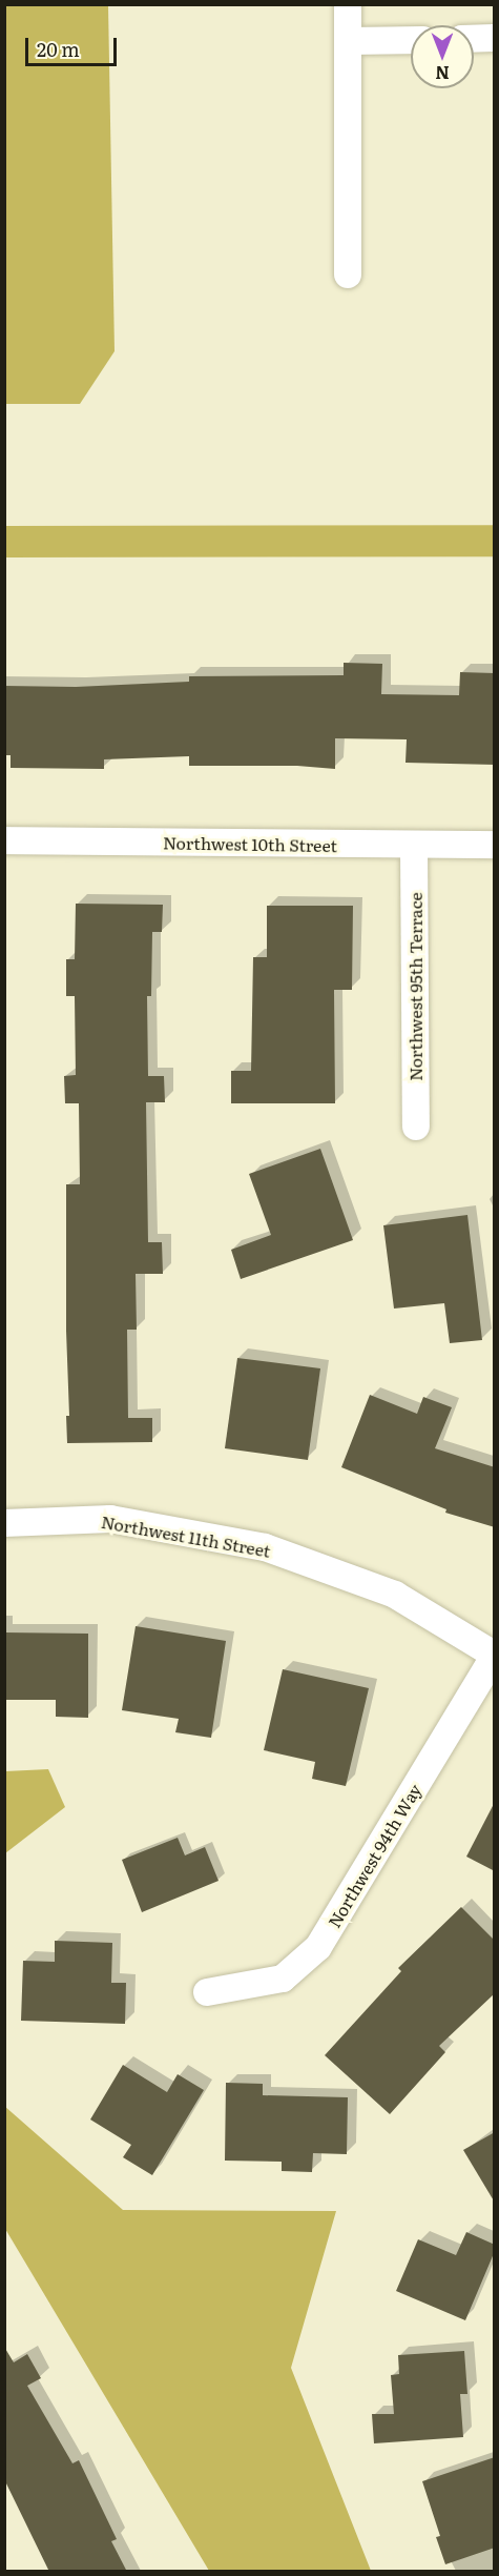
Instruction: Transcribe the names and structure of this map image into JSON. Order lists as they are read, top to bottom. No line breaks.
{"streets":{"street":["Northwest 10th Street","Northwest 95th Terrace","Northwest 11th Street","Northwest 94th Way"]},"crossings":[["Northwest 10th Street","Northwest 95th Terrace"],["Northwest 11th Street","Northwest 94th Way"]],"scale_bar":"20 m","north":"bottom"}
